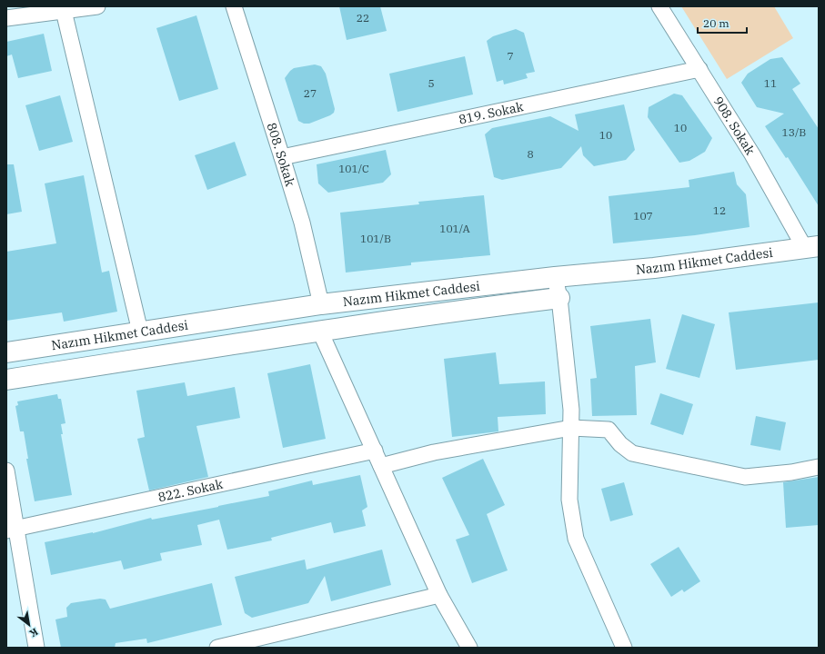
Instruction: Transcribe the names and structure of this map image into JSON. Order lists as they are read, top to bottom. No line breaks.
{"streets":{"street":["819. Sokak","908. Sokak","808. Sokak","Nazım Hikmet Caddesi","822. Sokak"]},"crossings":[["819. Sokak","908. Sokak"],["819. Sokak","808. Sokak"],["908. Sokak","Nazım Hikmet Caddesi"],["808. Sokak","Nazım Hikmet Caddesi"]],"house_numbers":["22","7","5","11","27","10","13/B","10","8","101/C","12","107","101/A","101/B"],"scale_bar":"20 m","north":"bottom right"}
